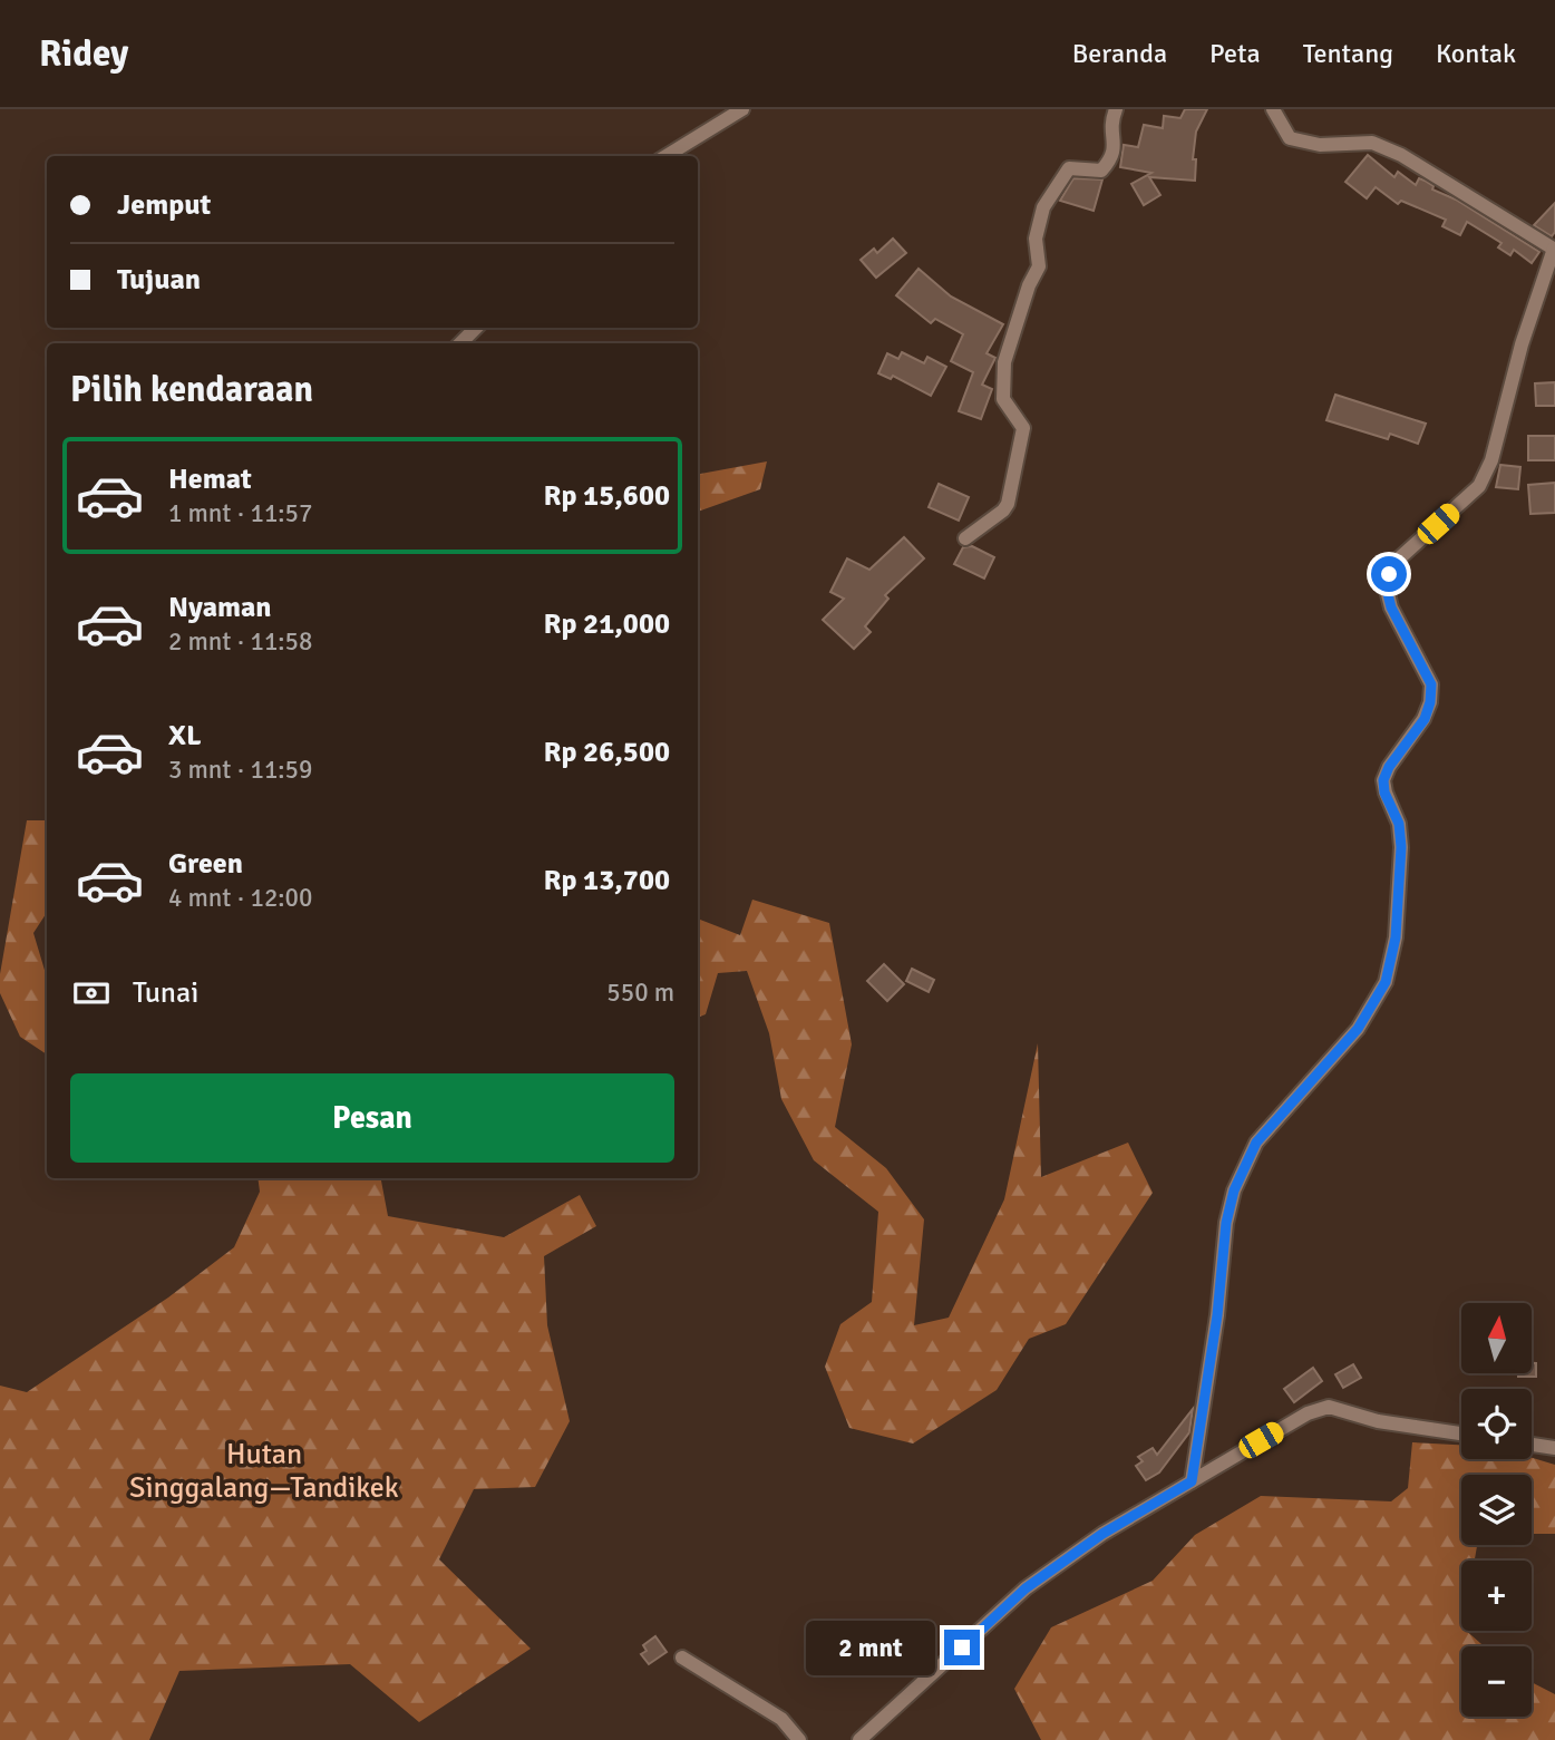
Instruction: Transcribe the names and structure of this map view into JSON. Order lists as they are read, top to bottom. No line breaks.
{"parks":["Hutan Singgalang—Tandikek"],"north":"top","page":{"header":"Ridey","nav":["Beranda","Peta","Tentang","Kontak"],"banner":["Jemput","Tujuan"],"heading":"Pilih kendaraan","list":[{"name":"Hemat","note":"1 mnt · 11:57","value":"Rp 15,600"},{"name":"Nyaman","note":"2 mnt · 11:58","value":"Rp 21,000"},{"name":"XL","note":"3 mnt · 11:59","value":"Rp 26,500"},{"name":"Green","note":"4 mnt · 12:00","value":"Rp 13,700"}],"pay":["Tunai","550 m"],"buttons":"Pesan","map_buttons":["+","−"],"bubble":"2 mnt"}}
